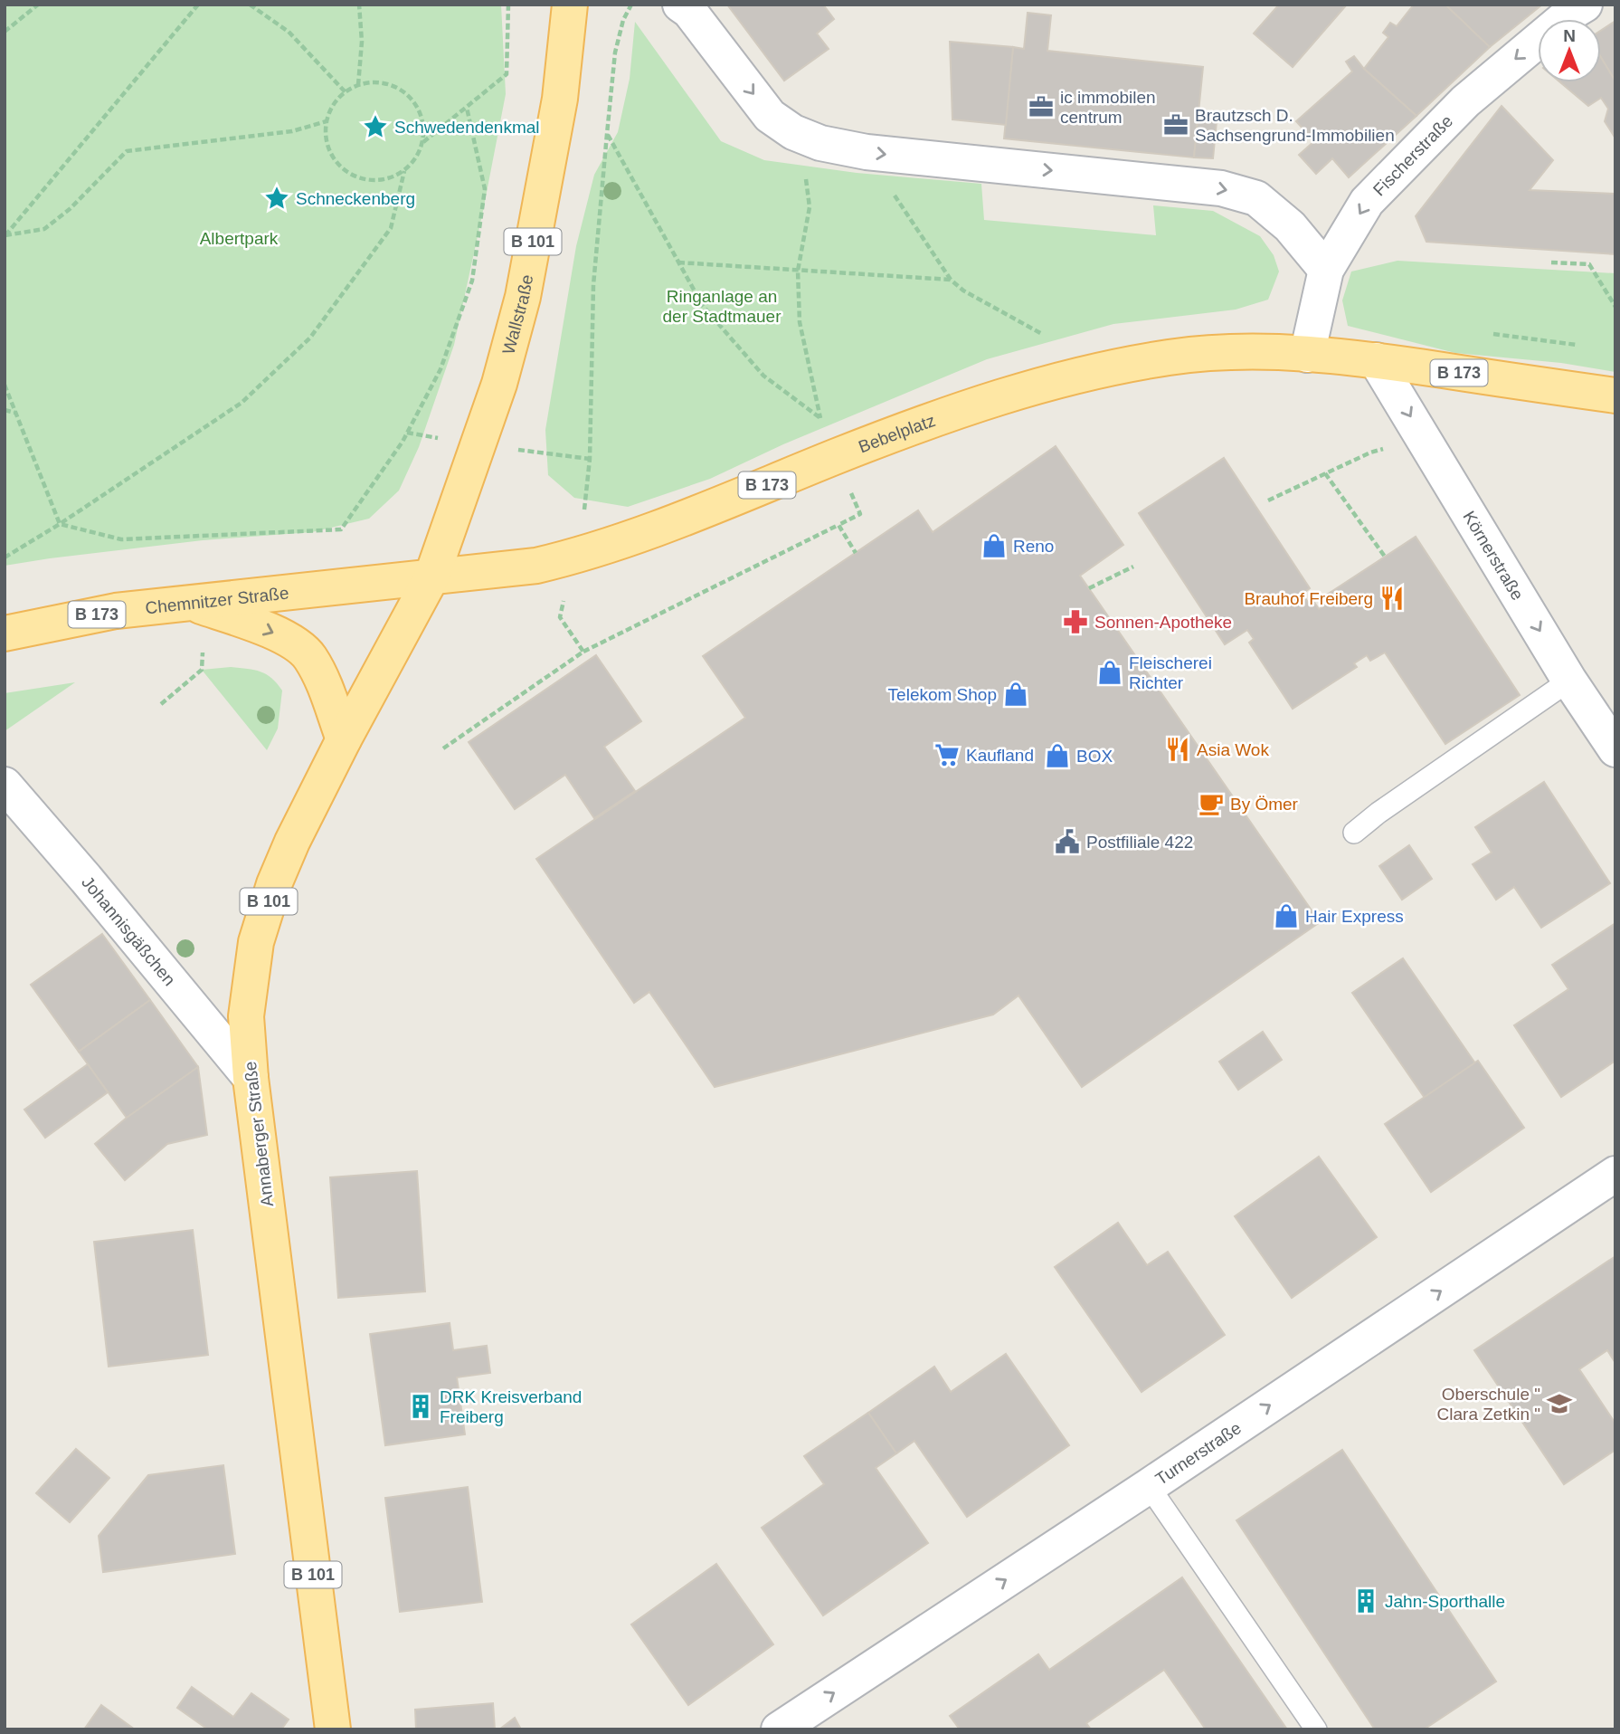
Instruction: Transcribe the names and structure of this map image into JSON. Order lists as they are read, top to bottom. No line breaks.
{"streets":{"main road":["B 101","Wallstraße","B 173","Bebelplatz","Chemnitzer Straße","Annaberger Straße"],"street":["Fischerstraße","Körnerstraße","Johannisgäßchen","Turnerstraße"]},"crossings":[["Fischerstraße","Bebelplatz"],["Wallstraße","Bebelplatz"],["Wallstraße","Chemnitzer Straße"],["Wallstraße","Annaberger Straße"],["B 173","Bebelplatz"],["B 173","Körnerstraße"],["Bebelplatz","Körnerstraße"],["Bebelplatz","Chemnitzer Straße"],["Bebelplatz","Annaberger Straße"],["Chemnitzer Straße","Annaberger Straße"],["Johannisgäßchen","Annaberger Straße"]],"one_way":["Fischerstraße","Körnerstraße","Turnerstraße"],"parks":["Albertpark","Ringanlage an der Stadtmauer"],"places":{"office":["ic immobilen centrum","Brautzsch D. Sachsengrund-Immobilien"],"place":["Schwedendenkmal","Schneckenberg"],"shop":["Reno","Fleischerei Richter","Telekom Shop","BOX","Hair Express"],"restaurant":["Brauhof Freiberg","Asia Wok"],"pharmacy":["Sonnen-Apotheke"],"supermarket":["Kaufland"],"cafe":["By Ömer"],"public building":["Postfiliale 422"],"school or university":["Oberschule \" Clara Zetkin \""],"building":["DRK Kreisverband Freiberg","Jahn-Sporthalle"]},"north":"top"}
